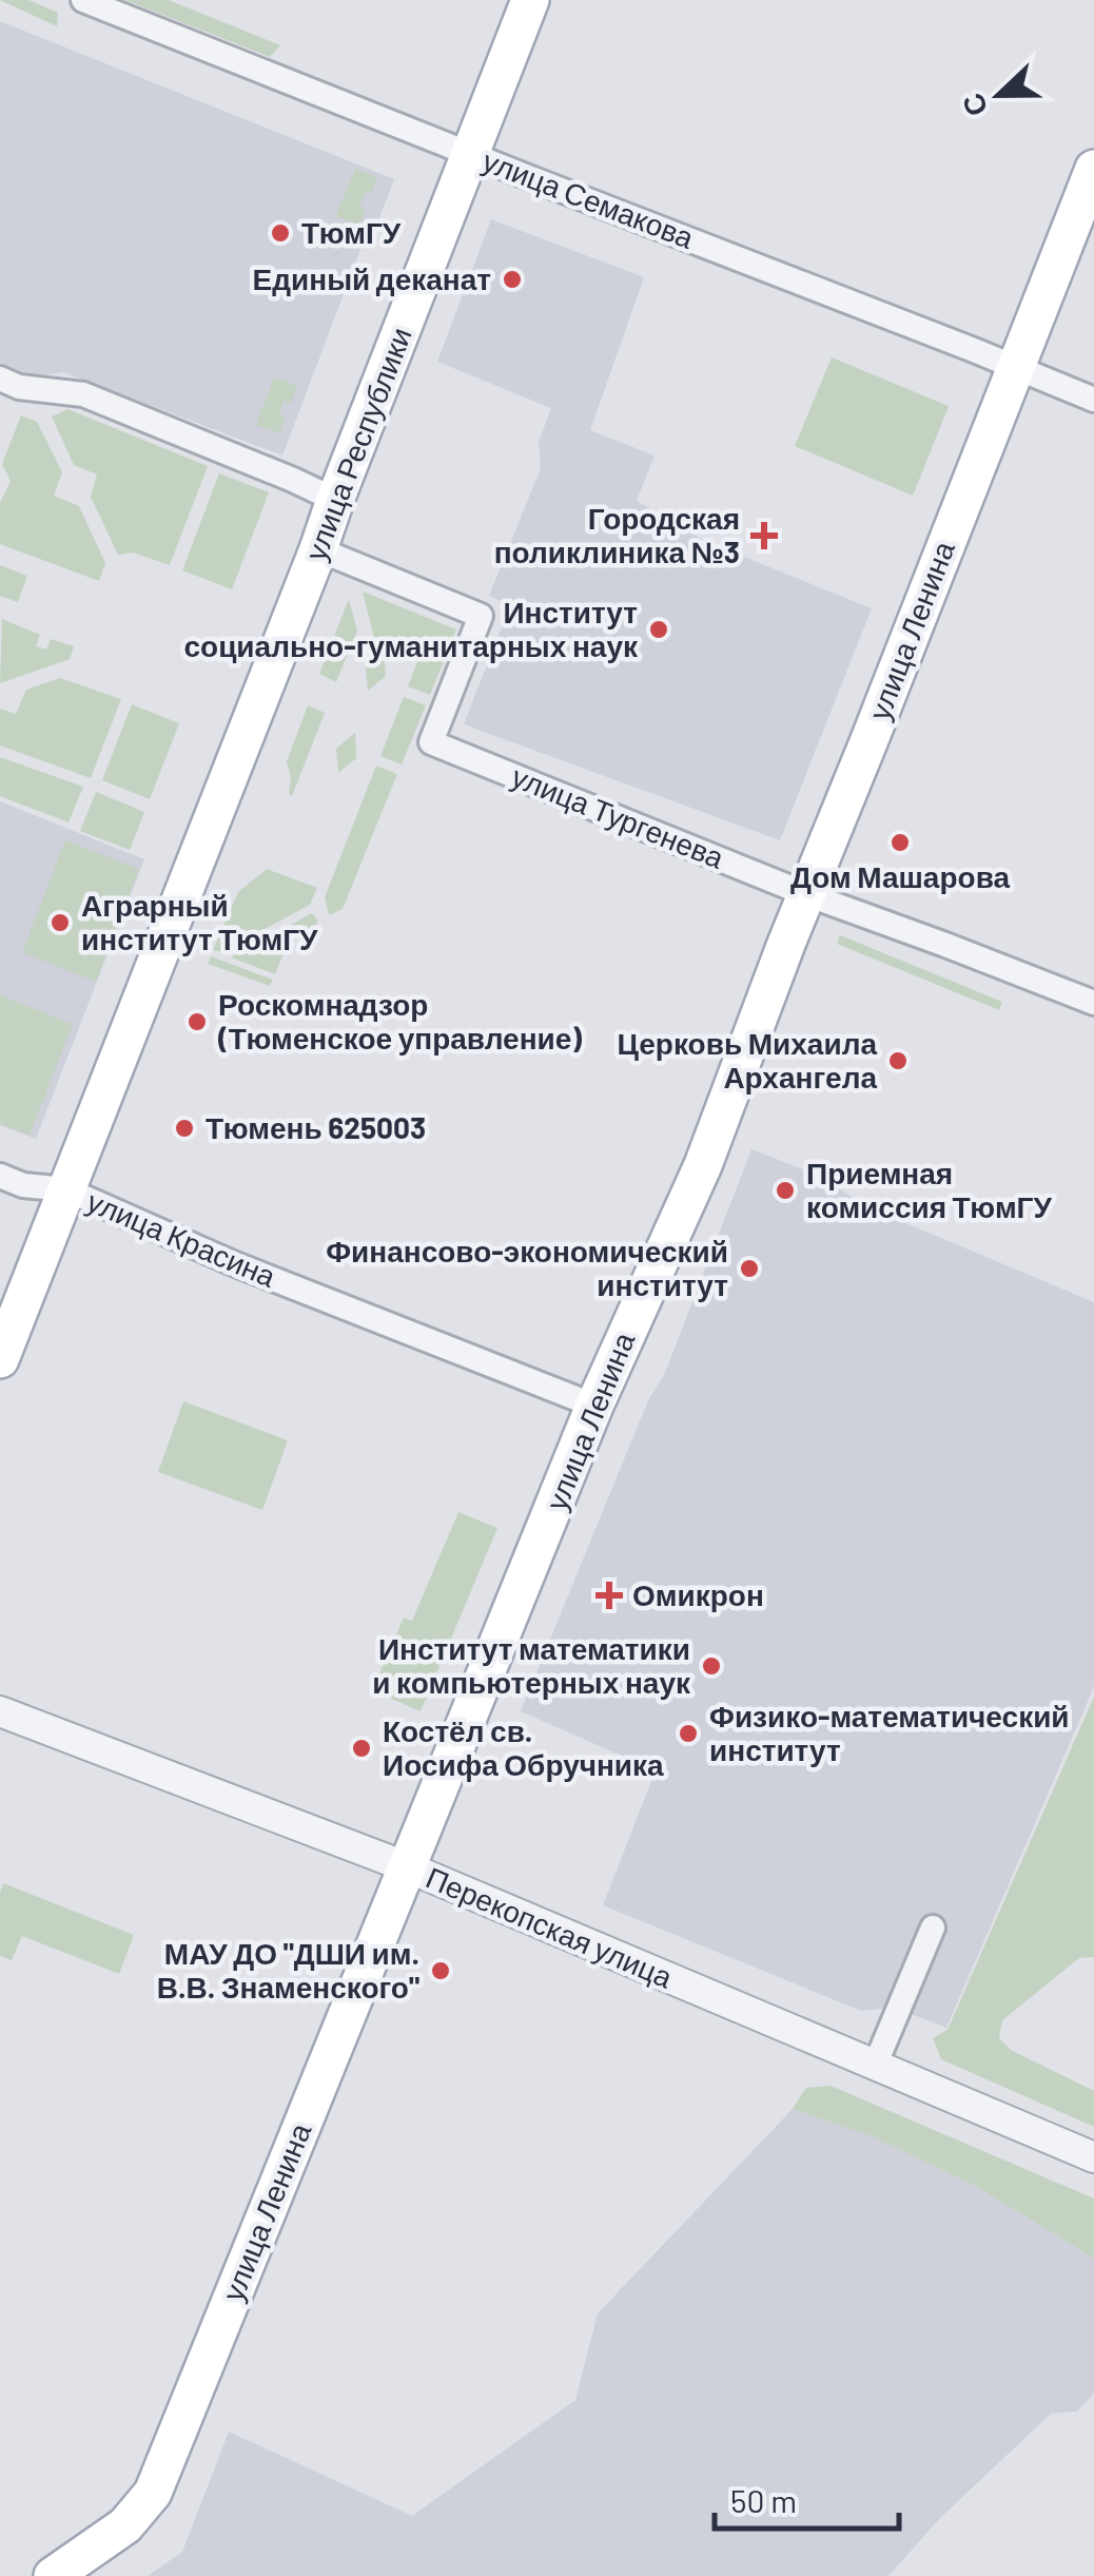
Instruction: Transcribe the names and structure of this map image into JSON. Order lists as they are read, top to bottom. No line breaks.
{"streets":{"main road":["улица Республики","улица Ленина"],"street":["улица Семакова","улица Тургенева","улица Красина","Перекопская улица"]},"crossings":[["улица Семакова","улица Республики"],["улица Семакова","улица Ленина"],["улица Республики","улица Тургенева"],["улица Республики","улица Красина"],["улица Ленина","улица Тургенева"],["улица Ленина","улица Красина"],["улица Ленина","Перекопская улица"]],"places":{"other":["ТюмГУ","Единый деканат","Институт социально-гуманитарных наук","Дом Машарова","Аграрный институт ТюмГУ","Роскомнадзор (Тюменское управление)","Церковь Михаила Архангела","Тюмень 625003","Приемная комиссия ТюмГУ","Финансово-экономический институт","Институт математики и компьютерных наук","Физико-математический институт","Костёл св. Иосифа Обручника","МАУ ДО \"ДШИ им. В.В. Знаменского\""],"health":["Городская поликлиника №3","Омикрон"]},"scale_bar":"50 m","north":"left"}
